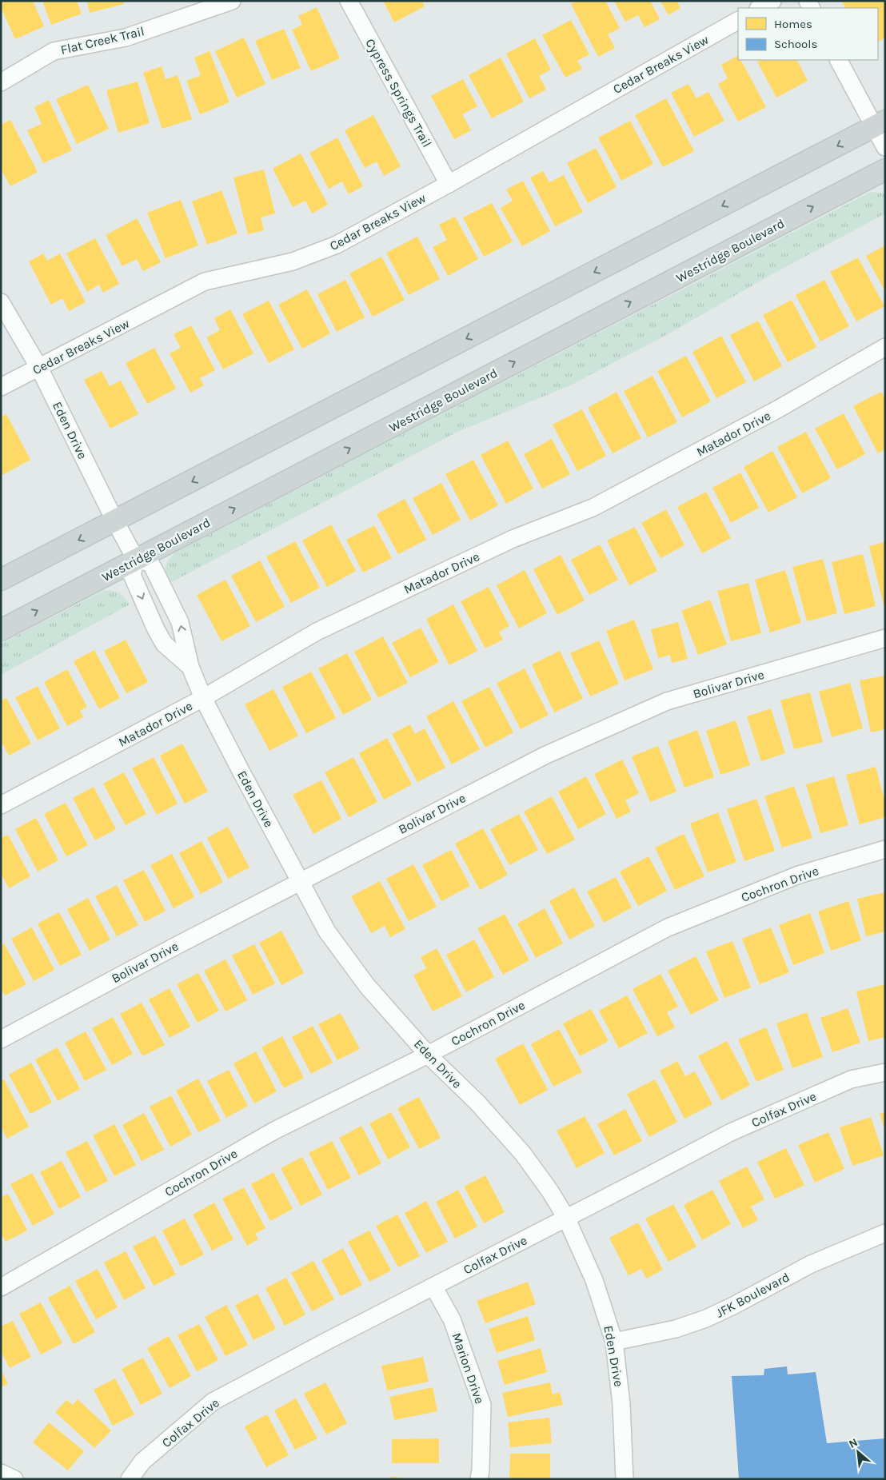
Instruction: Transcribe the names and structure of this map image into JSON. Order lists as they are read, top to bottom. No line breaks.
{"streets":{"main road":["Westridge Boulevard"],"street":["Flat Creek Trail","Cedar Breaks View","Cypress Springs Trail","Eden Drive","Matador Drive","Bolivar Drive","Cochron Drive","Colfax Drive","JFK Boulevard","Marion Drive"]},"crossings":[["Cedar Breaks View","Cypress Springs Trail"],["Cedar Breaks View","Eden Drive"],["Westridge Boulevard","Eden Drive"],["Eden Drive","Matador Drive"],["Eden Drive","Bolivar Drive"],["Eden Drive","Cochron Drive"],["Eden Drive","Colfax Drive"],["Eden Drive","JFK Boulevard"],["Colfax Drive","Marion Drive"]],"legend":["Homes","Schools"],"north":"top left"}
